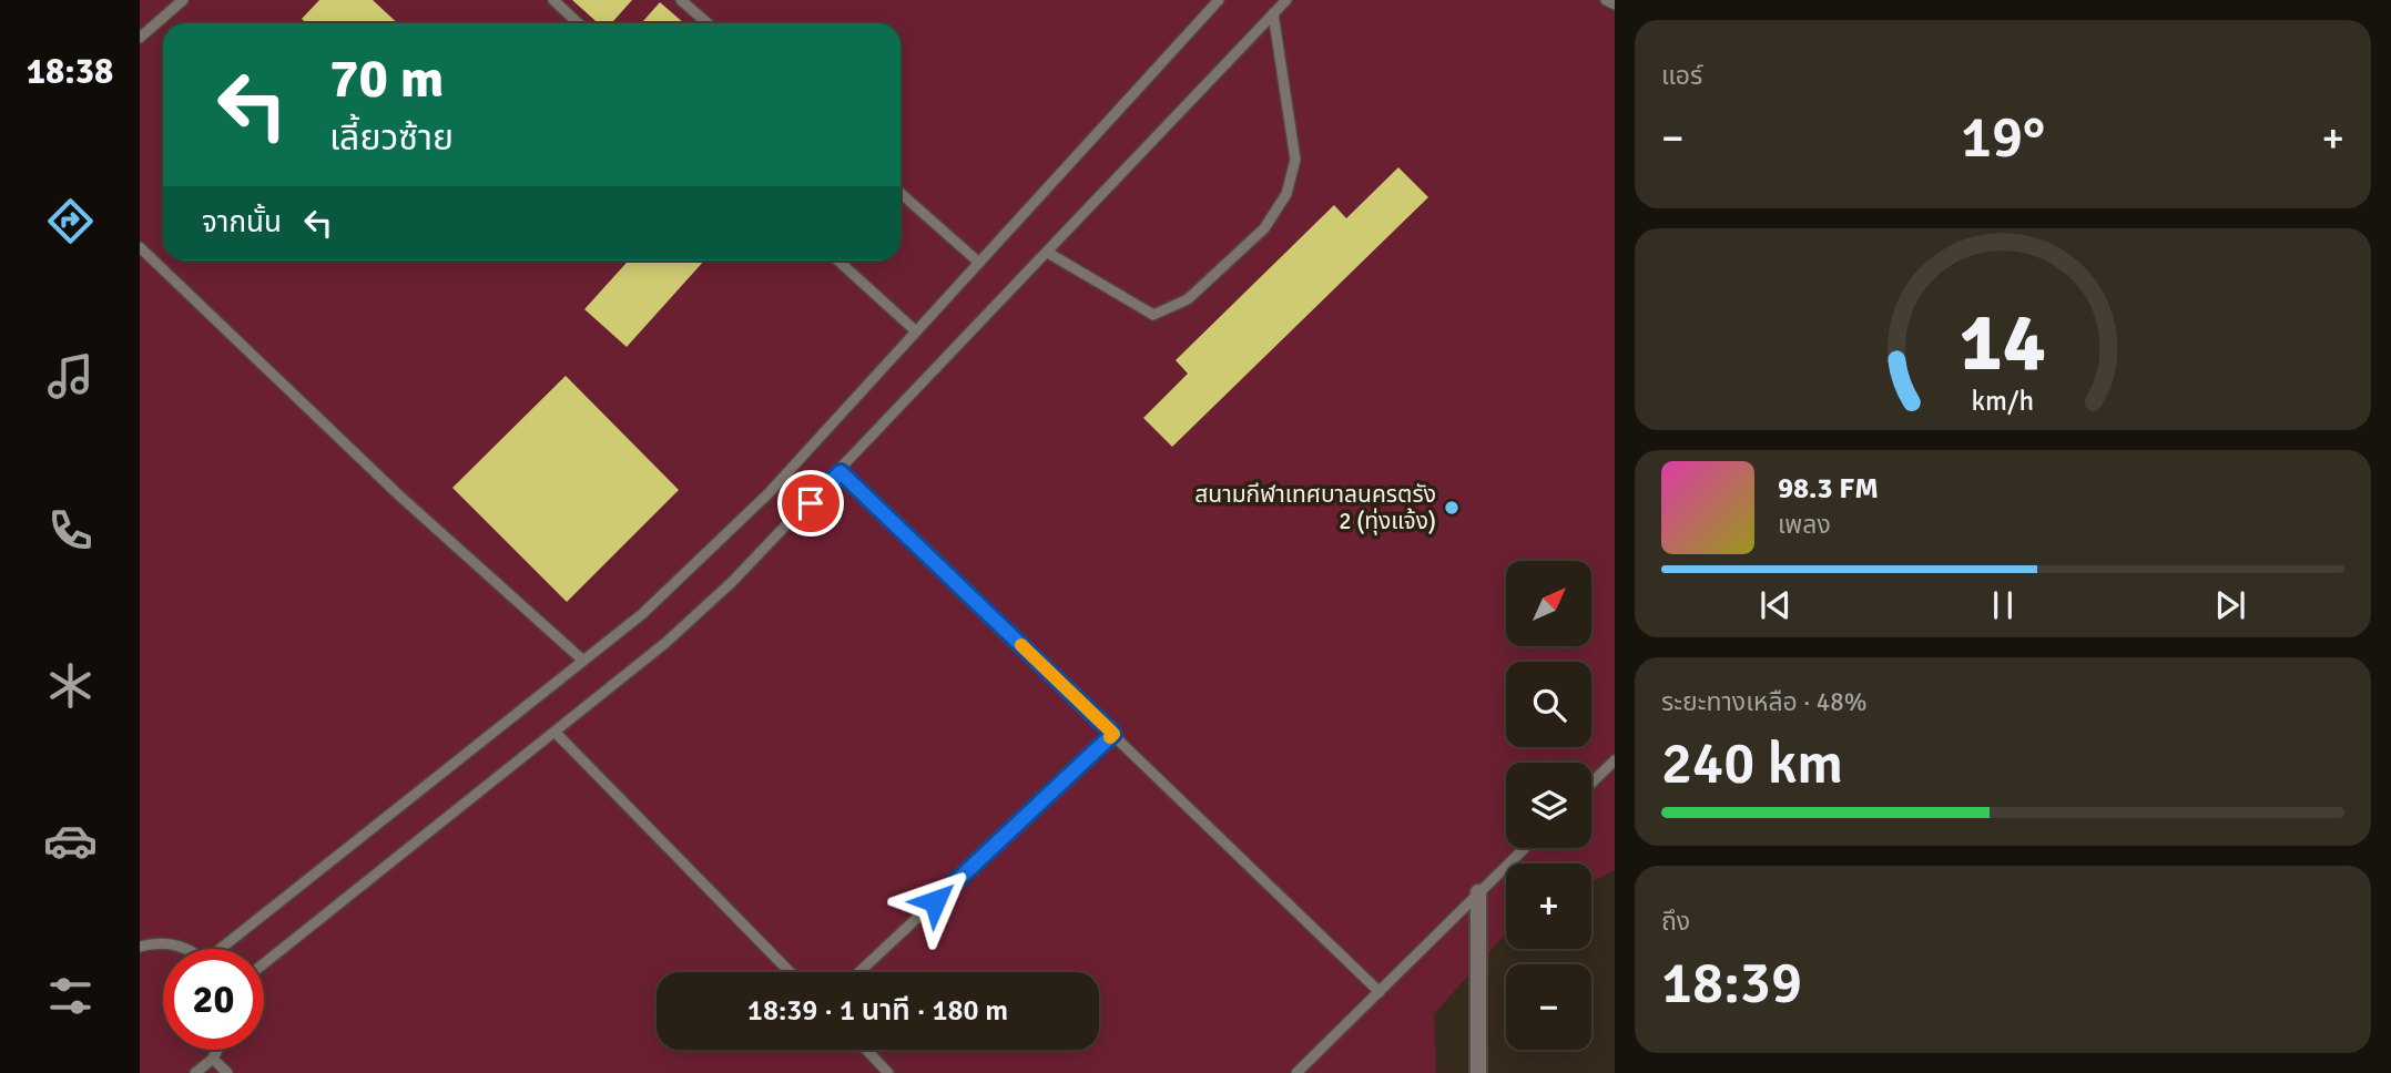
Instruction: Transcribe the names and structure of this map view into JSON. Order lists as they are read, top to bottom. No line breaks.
{"places":["สนามกีฬาเทศบาลนครตรัง 2 (ทุ่งแจ้ง)"],"north":"top right","page":{"tabs":"18:38","tile":["แอร์",["ระยะทางเหลือ · 48%","240 km"],["ถึง","18:39"]],"turn":["70 m","เลี้ยวซ้าย"],"heat":["−","19°","+"],"then":"จากนั้น","song":["98.3 FM","เพลง"],"map_buttons":["+","−"],"limit":"20","trip":"18:39 · 1 นาที · 180 m","gauge":["14","km/h"]}}
